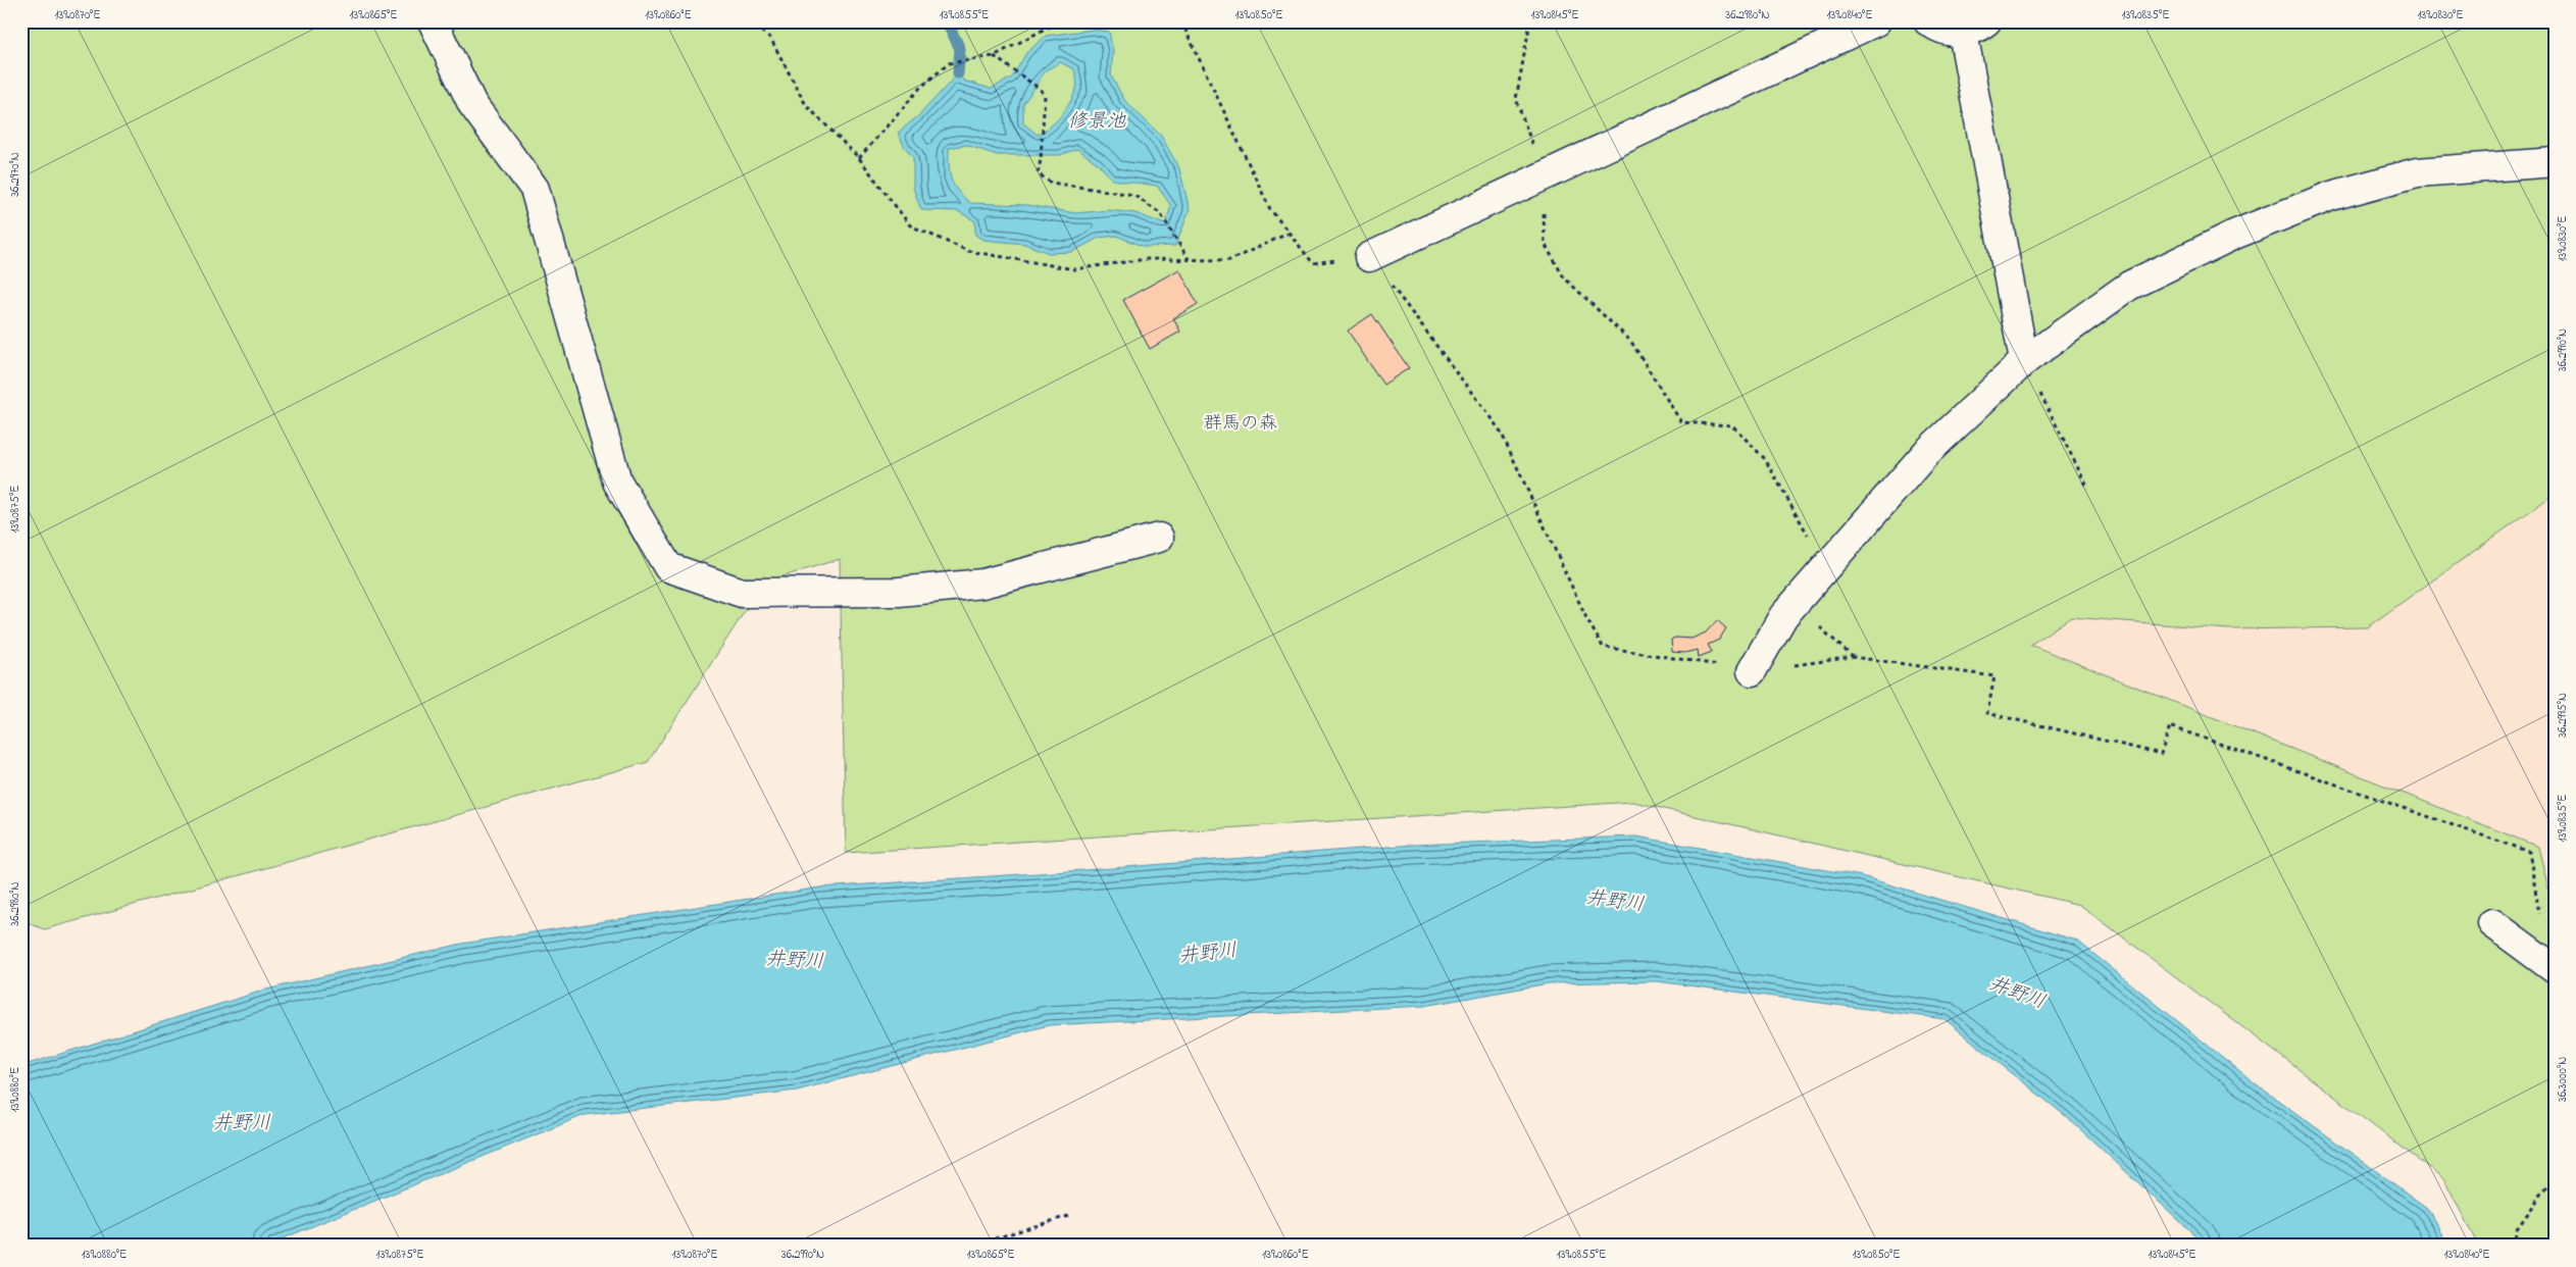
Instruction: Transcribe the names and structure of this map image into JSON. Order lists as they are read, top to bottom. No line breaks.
{"water":["修景池","井野川"],"parks":["群馬の森"],"coordinates":["139.0870°E","139.0865°E","139.0860°E","139.0855°E","139.0850°E","139.0845°E","36.2980°N","139.0840°E","139.0835°E","139.0830°E","36.2970°N","36.2990°N","139.0875°E","36.2995°N","36.3000°N","139.0880°E"]}
